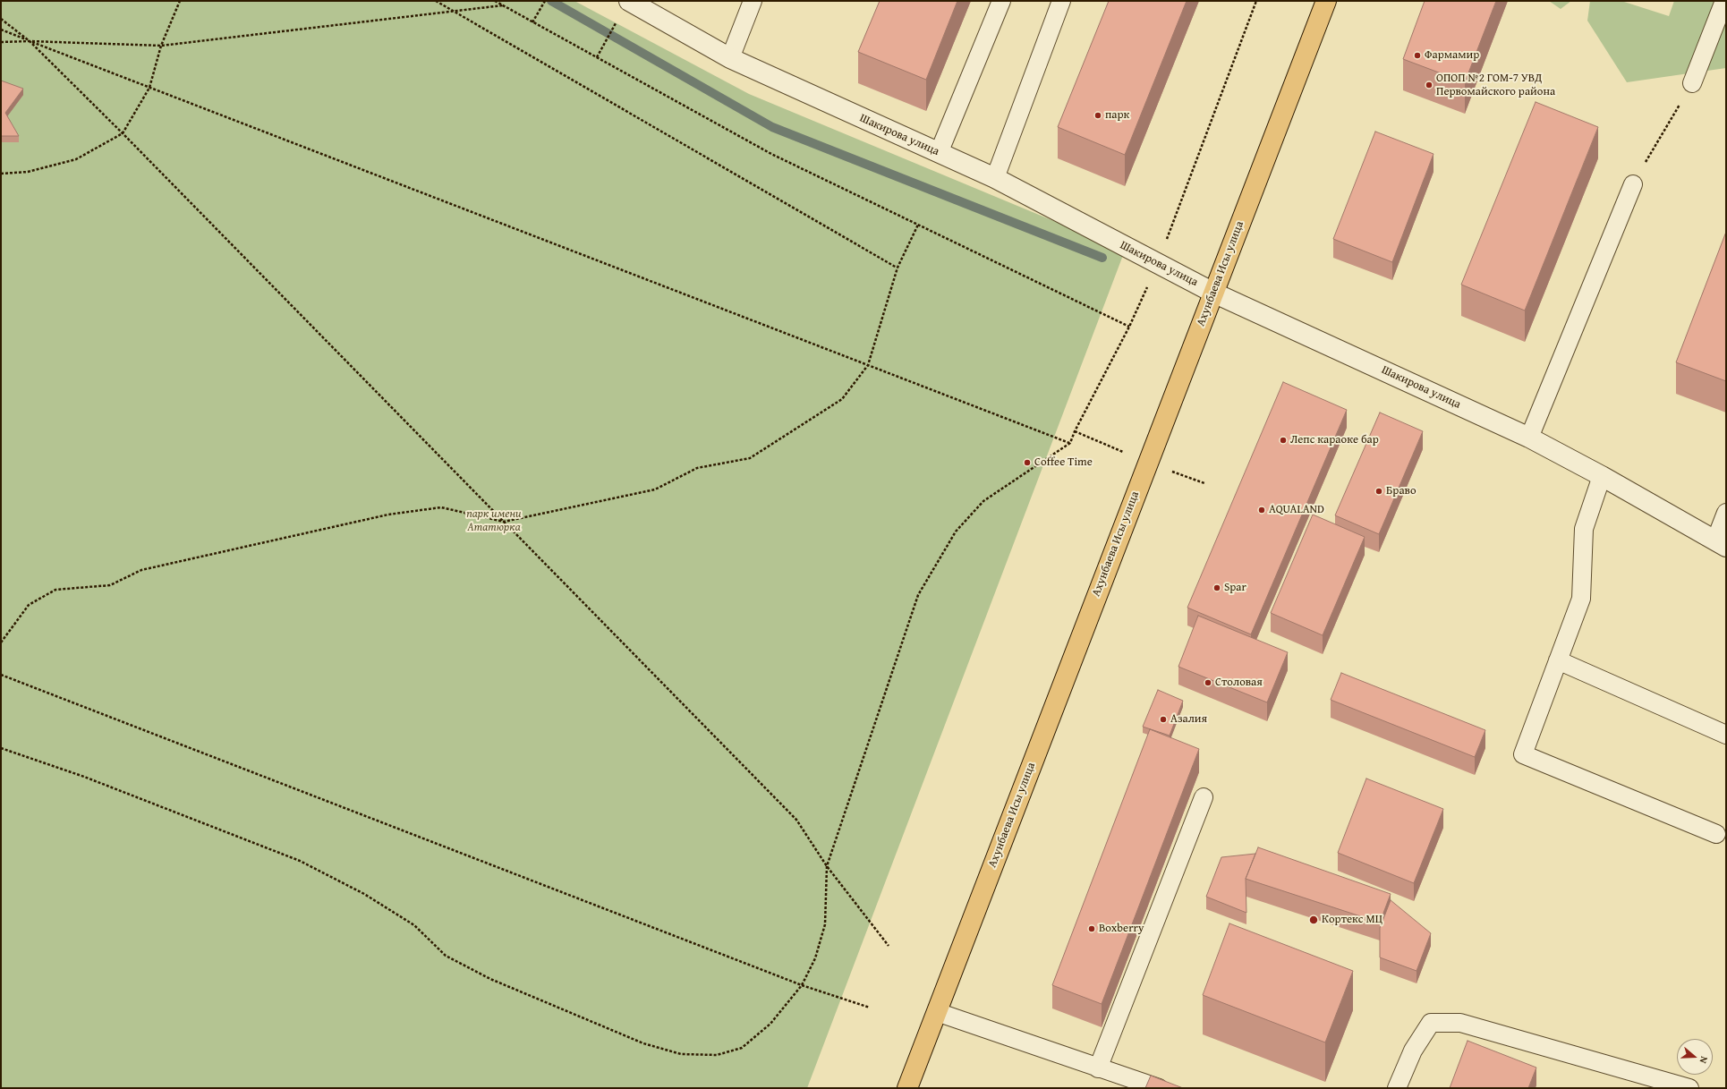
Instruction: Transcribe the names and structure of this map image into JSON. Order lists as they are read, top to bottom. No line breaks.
{"streets":{"main road":["Ахунбаева Исы улица"],"street":["Шакирова улица"]},"crossings":[["Шакирова улица","Ахунбаева Исы улица"]],"parks":["парк имени Ататюрка"],"places":["Фармамир","ОПОП №2 ГОМ-7 УВД Первомайского района","парк","Лепс караоке бар","Coffee Time","Браво","AQUALAND","Spar","Столовая","Азалия","Кортекс МЦ","Boxberry"],"north":"right"}
